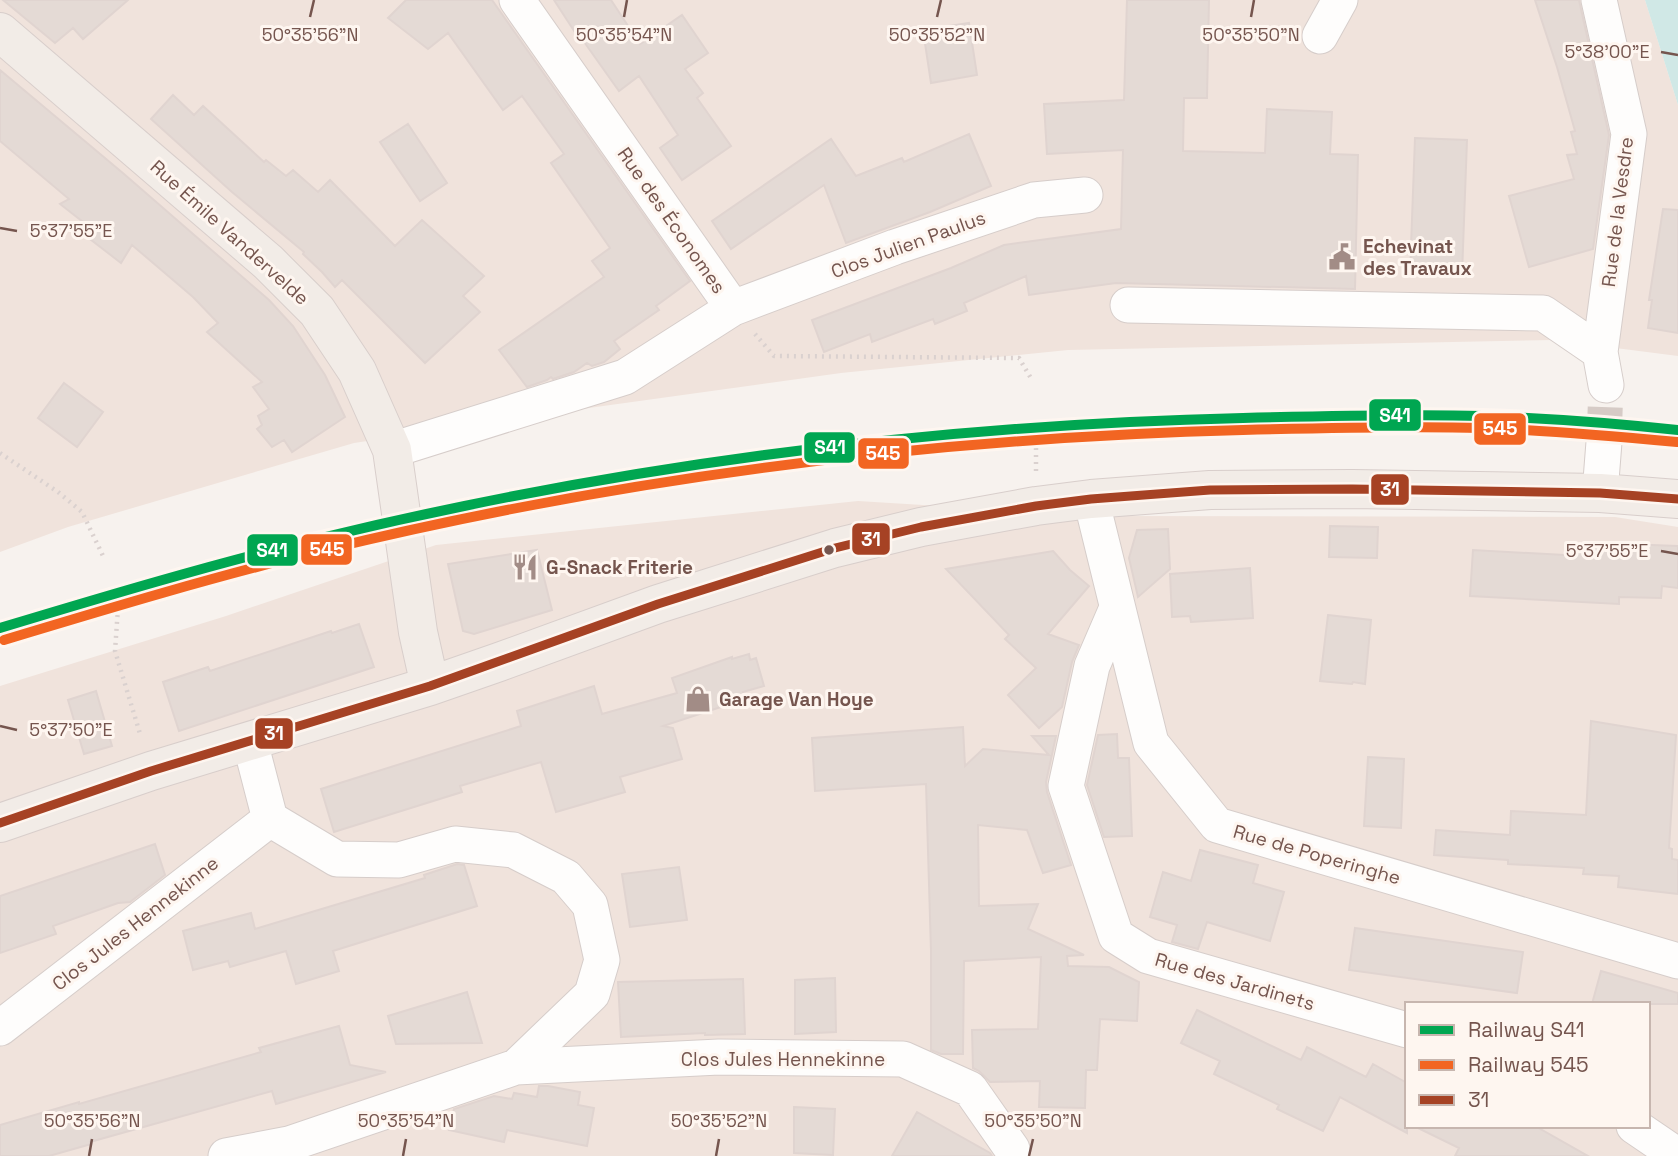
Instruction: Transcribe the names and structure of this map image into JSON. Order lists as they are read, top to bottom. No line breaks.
{"streets":{"main road":["Rue Émile Vandervelde"],"street":["Rue de la Vesdre","Rue des Économes","Clos Julien Paulus","Rue de Poperinghe","Clos Jules Hennekinne","Rue des Jardinets"]},"crossings":[["Rue des Économes","Rue Émile Vandervelde"],["Rue des Économes","Clos Julien Paulus"],["Rue de Poperinghe","Rue des Jardinets"]],"places":{"public building":["Echevinat des Travaux"],"restaurant":["G-Snack Friterie"],"shop":["Garage Van Hoye"]},"lines":["rail line S41","rail line 545","transit line 31"],"legend":["Railway S41","Railway 545","31"],"coordinates":["50°35'56\"N","50°35'54\"N","50°35'52\"N","50°35'50\"N","5°38'00\"E","5°37'55\"E","5°37'50\"E"]}
